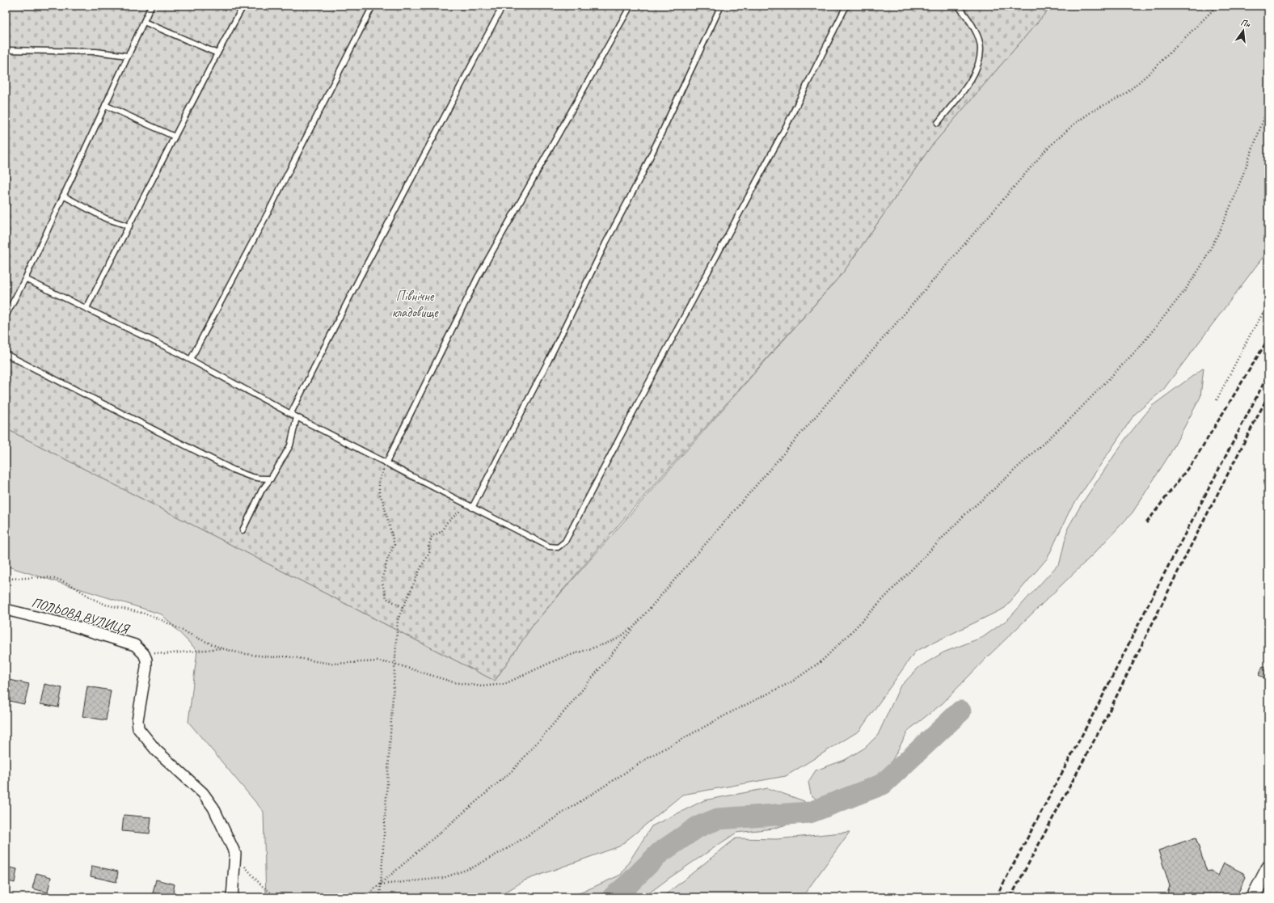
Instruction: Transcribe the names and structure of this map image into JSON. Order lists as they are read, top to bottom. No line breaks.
{"streets":{"street":["ПОЛЬОВА ВУЛИЦЯ"]},"parks":["Північне кладовище"],"north":"top"}
